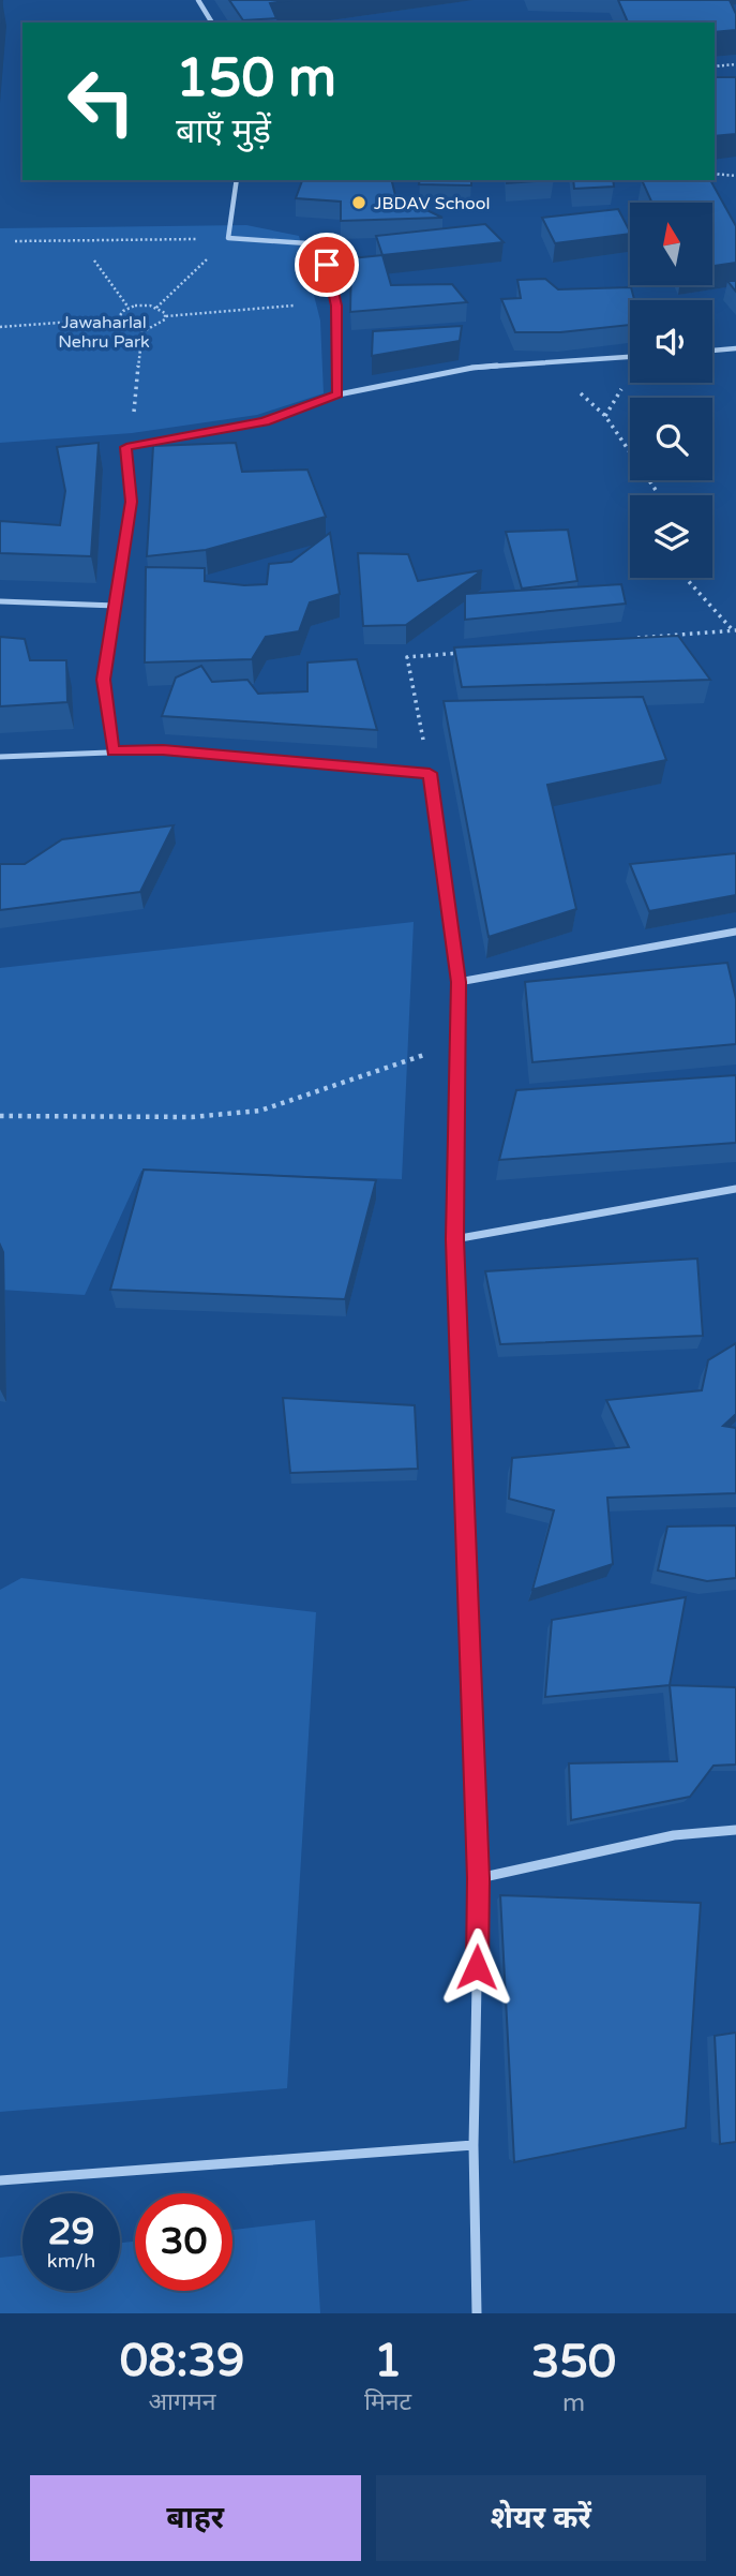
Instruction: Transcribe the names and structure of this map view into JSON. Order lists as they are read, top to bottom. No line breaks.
{"parks":["Jawaharlal Nehru Park"],"places":["JBDAV School"],"north":"top","page":{"turn":["150 m","बाएँ मुड़ें"],"speed":"29 km/h","limit":"30","eta":["08:39","आगमन","1","मिनट","350","m"],"buttons":["बाहर","शेयर करें"]}}
